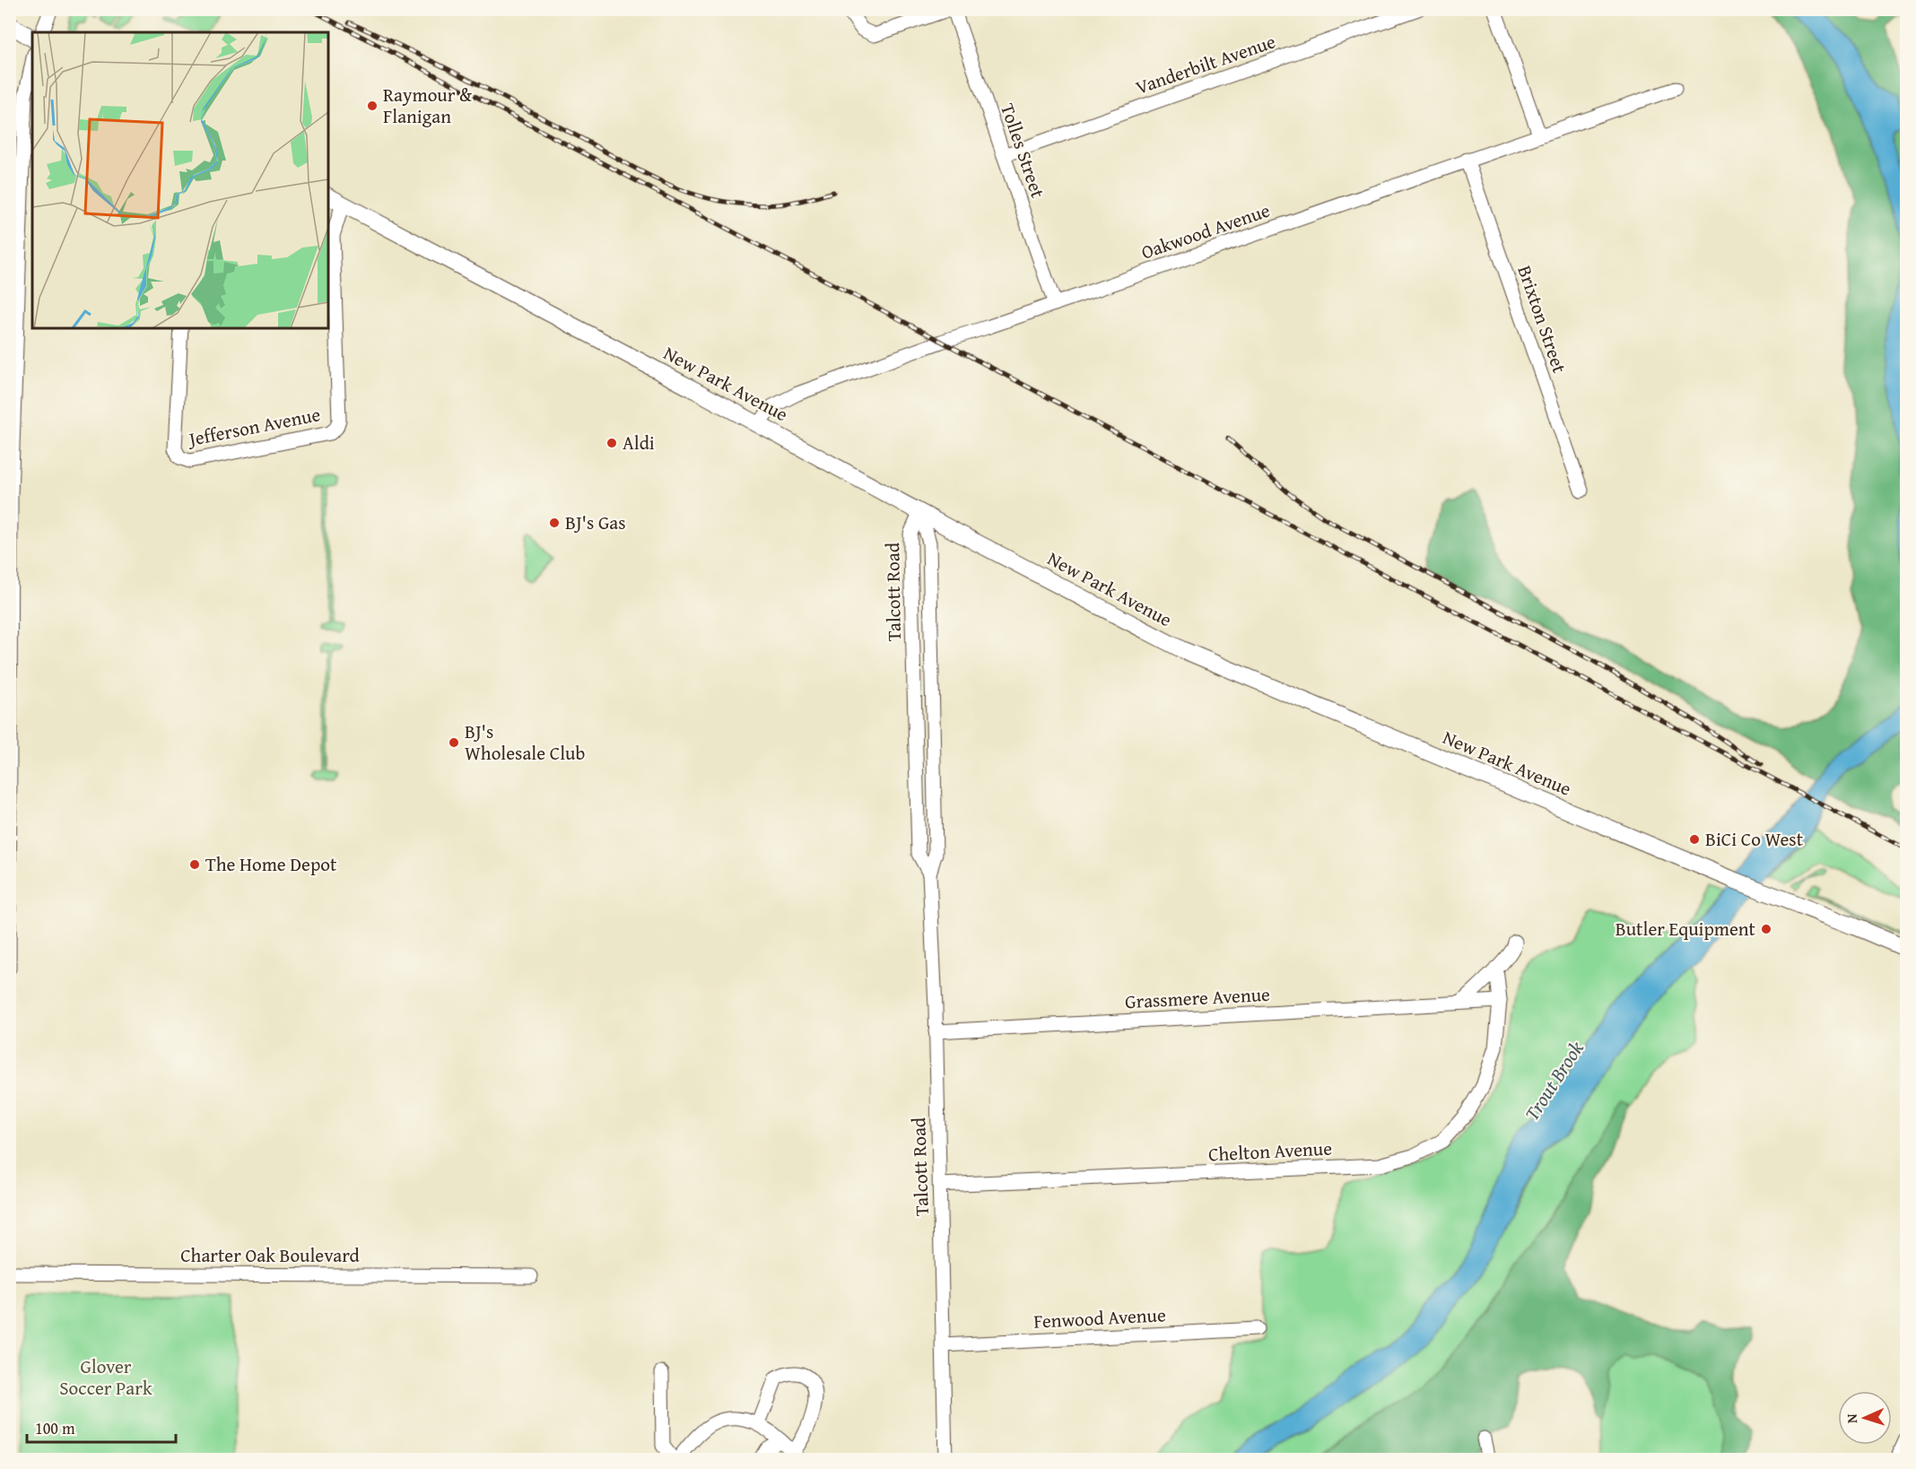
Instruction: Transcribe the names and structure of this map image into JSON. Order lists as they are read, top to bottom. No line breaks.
{"streets":{"main road":["New Park Avenue"],"street":["Vanderbilt Avenue","Tolles Street","Oakwood Avenue","Brixton Street","Jefferson Avenue","Talcott Road","Grassmere Avenue","Chelton Avenue","Charter Oak Boulevard","Fenwood Avenue"]},"crossings":[["Vanderbilt Avenue","Tolles Street"],["Tolles Street","Oakwood Avenue"],["Oakwood Avenue","Brixton Street"],["Oakwood Avenue","New Park Avenue"],["New Park Avenue","Jefferson Avenue"],["New Park Avenue","Talcott Road"],["Talcott Road","Grassmere Avenue"],["Talcott Road","Chelton Avenue"],["Talcott Road","Fenwood Avenue"],["Grassmere Avenue","Chelton Avenue"]],"water":["Trout Brook"],"parks":["Glover Soccer Park"],"places":["Raymour & Flanigan","Aldi","BJ's Gas","BJ's Wholesale Club","BiCi Co West","The Home Depot","Butler Equipment"],"scale_bar":"100 m","north":"left"}
